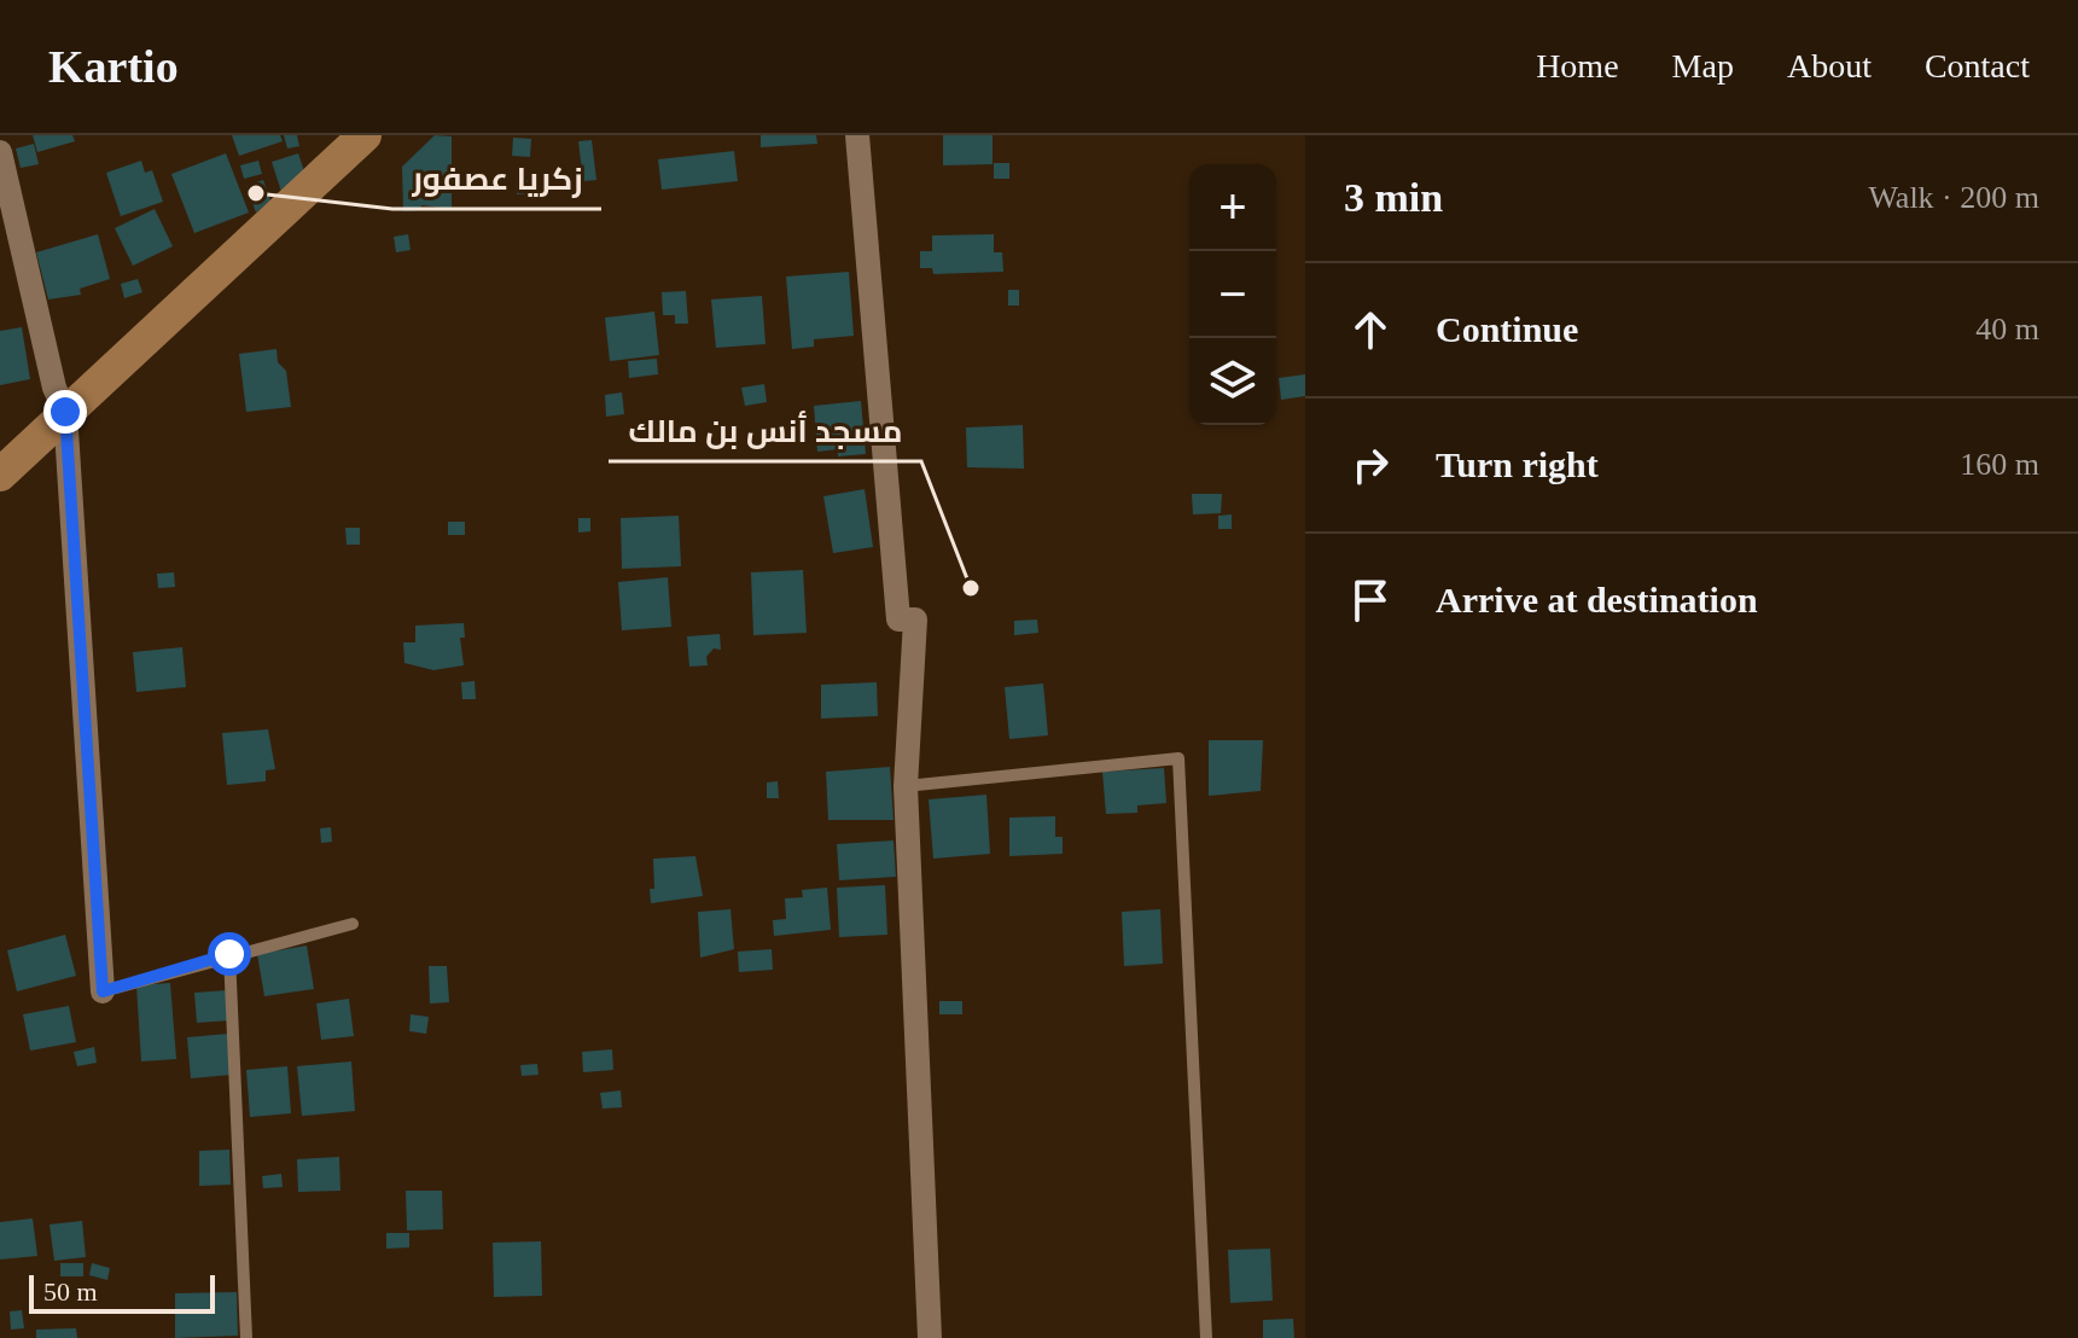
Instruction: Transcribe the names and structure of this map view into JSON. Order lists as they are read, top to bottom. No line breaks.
{"places":["زكريا عصفور","مسجد أنس بن مالك"],"scale_bar":"50 m","page":{"header":"Kartio","nav":["Home","Map","About","Contact"],"heading":["3 min","Walk · 200 m"],"map_buttons":["+","−"],"list":[["Continue","40 m"],["Turn right","160 m"],"Arrive at destination"],"scale":"50 m"}}
